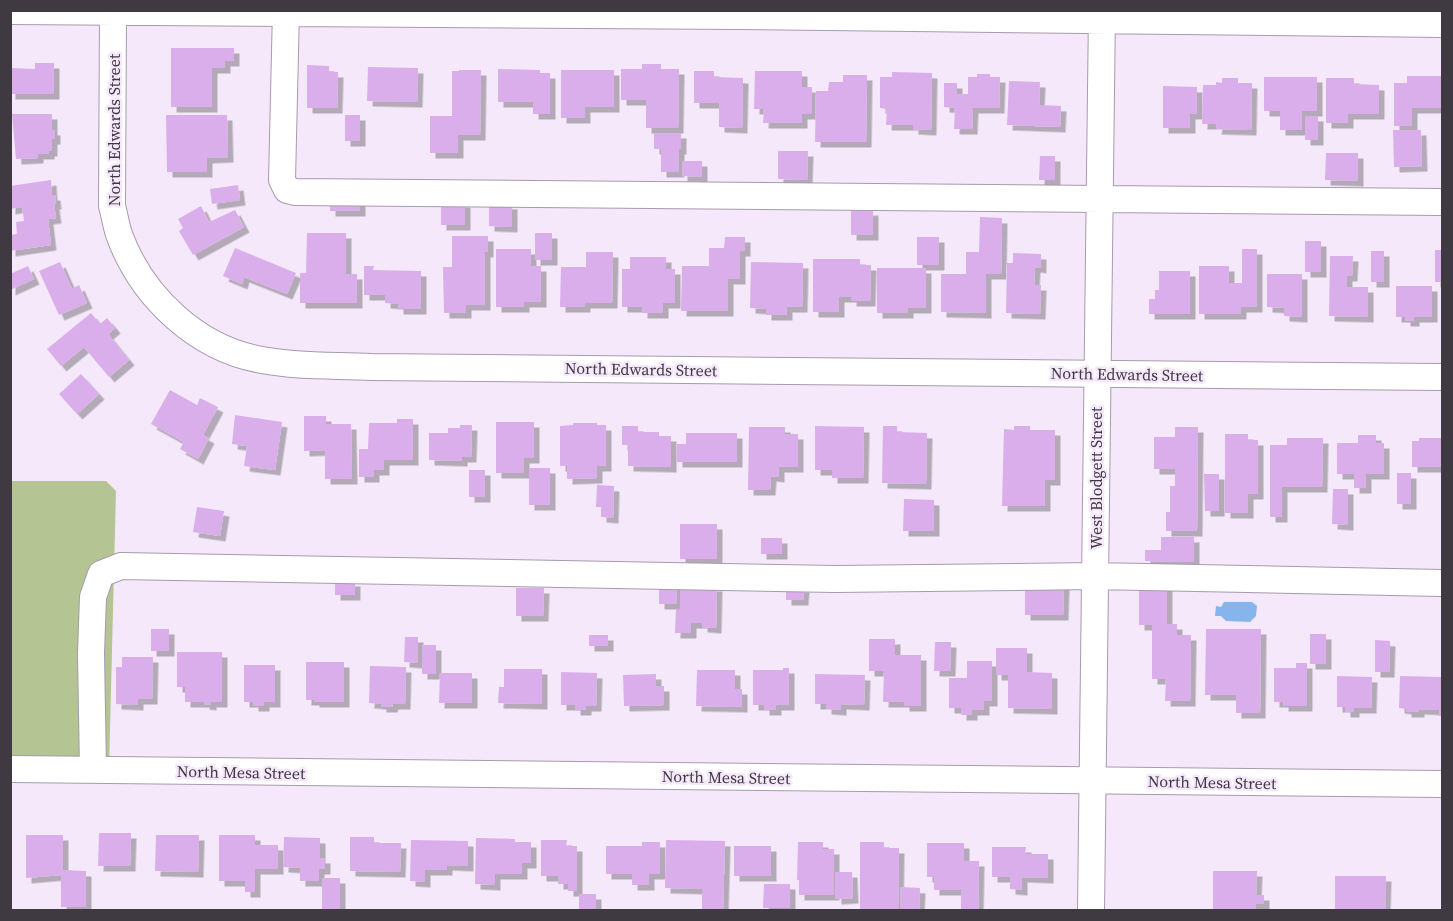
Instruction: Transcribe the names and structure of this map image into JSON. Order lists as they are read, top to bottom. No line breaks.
{"streets":{"street":["North Edwards Street","West Blodgett Street","North Mesa Street"]},"crossings":[["North Edwards Street","West Blodgett Street"],["West Blodgett Street","North Mesa Street"]]}
